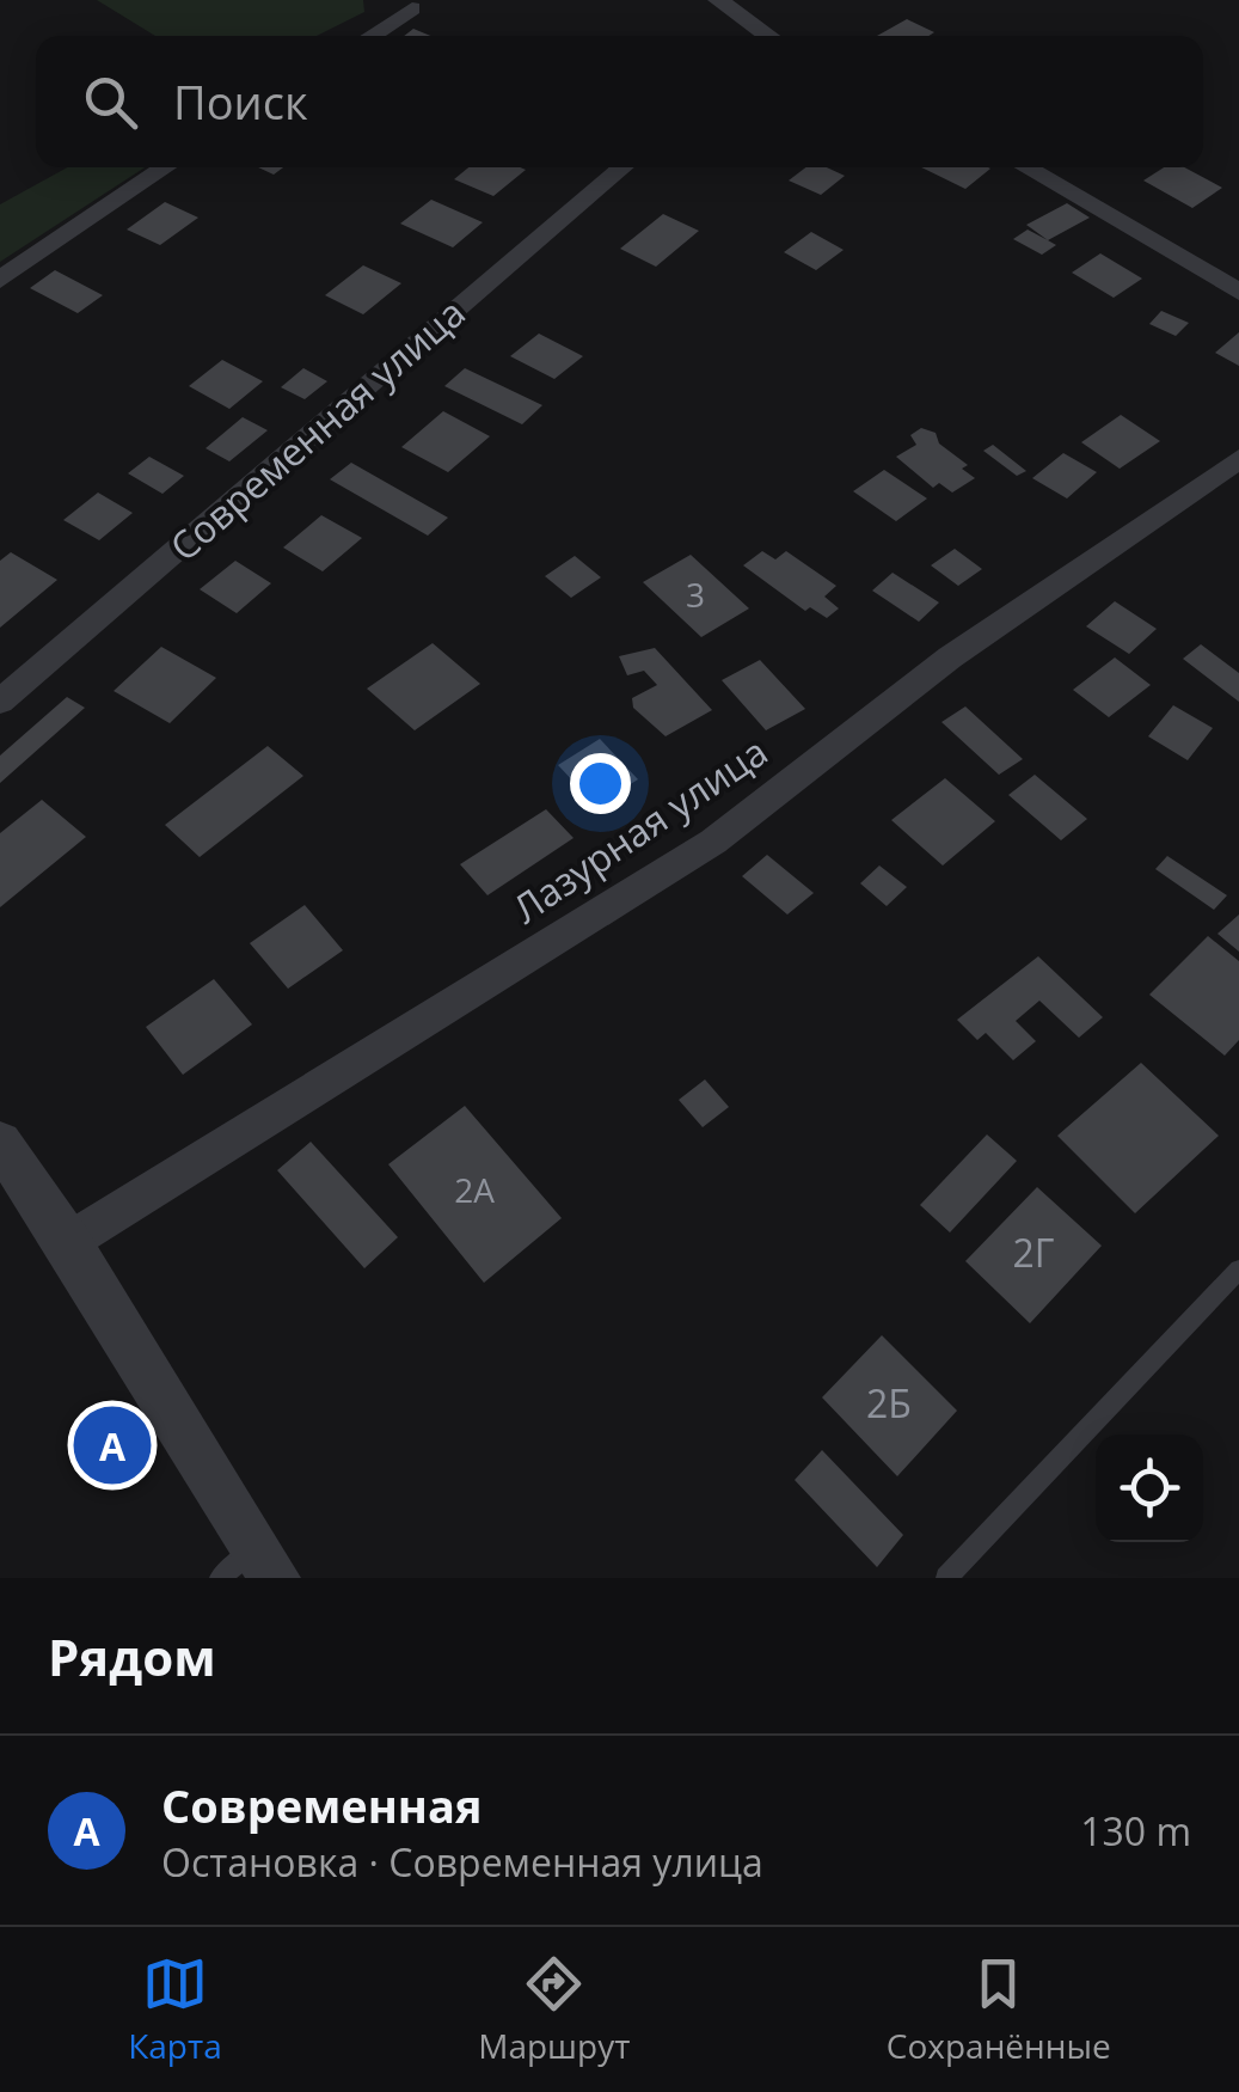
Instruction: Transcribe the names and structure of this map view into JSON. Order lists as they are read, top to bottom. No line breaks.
{"streets":{"street":["Современная улица","Лазурная улица"]},"house_numbers":["3","2А","2Г","2Б"],"page":{"search":"Поиск","pins":"A","heading":"Рядом","list":[{"mark":"A","name":"Современная","note":"Остановка · Современная улица","value":"130 m"}],"nav":["Карта","Маршрут","Сохранённые"]}}
